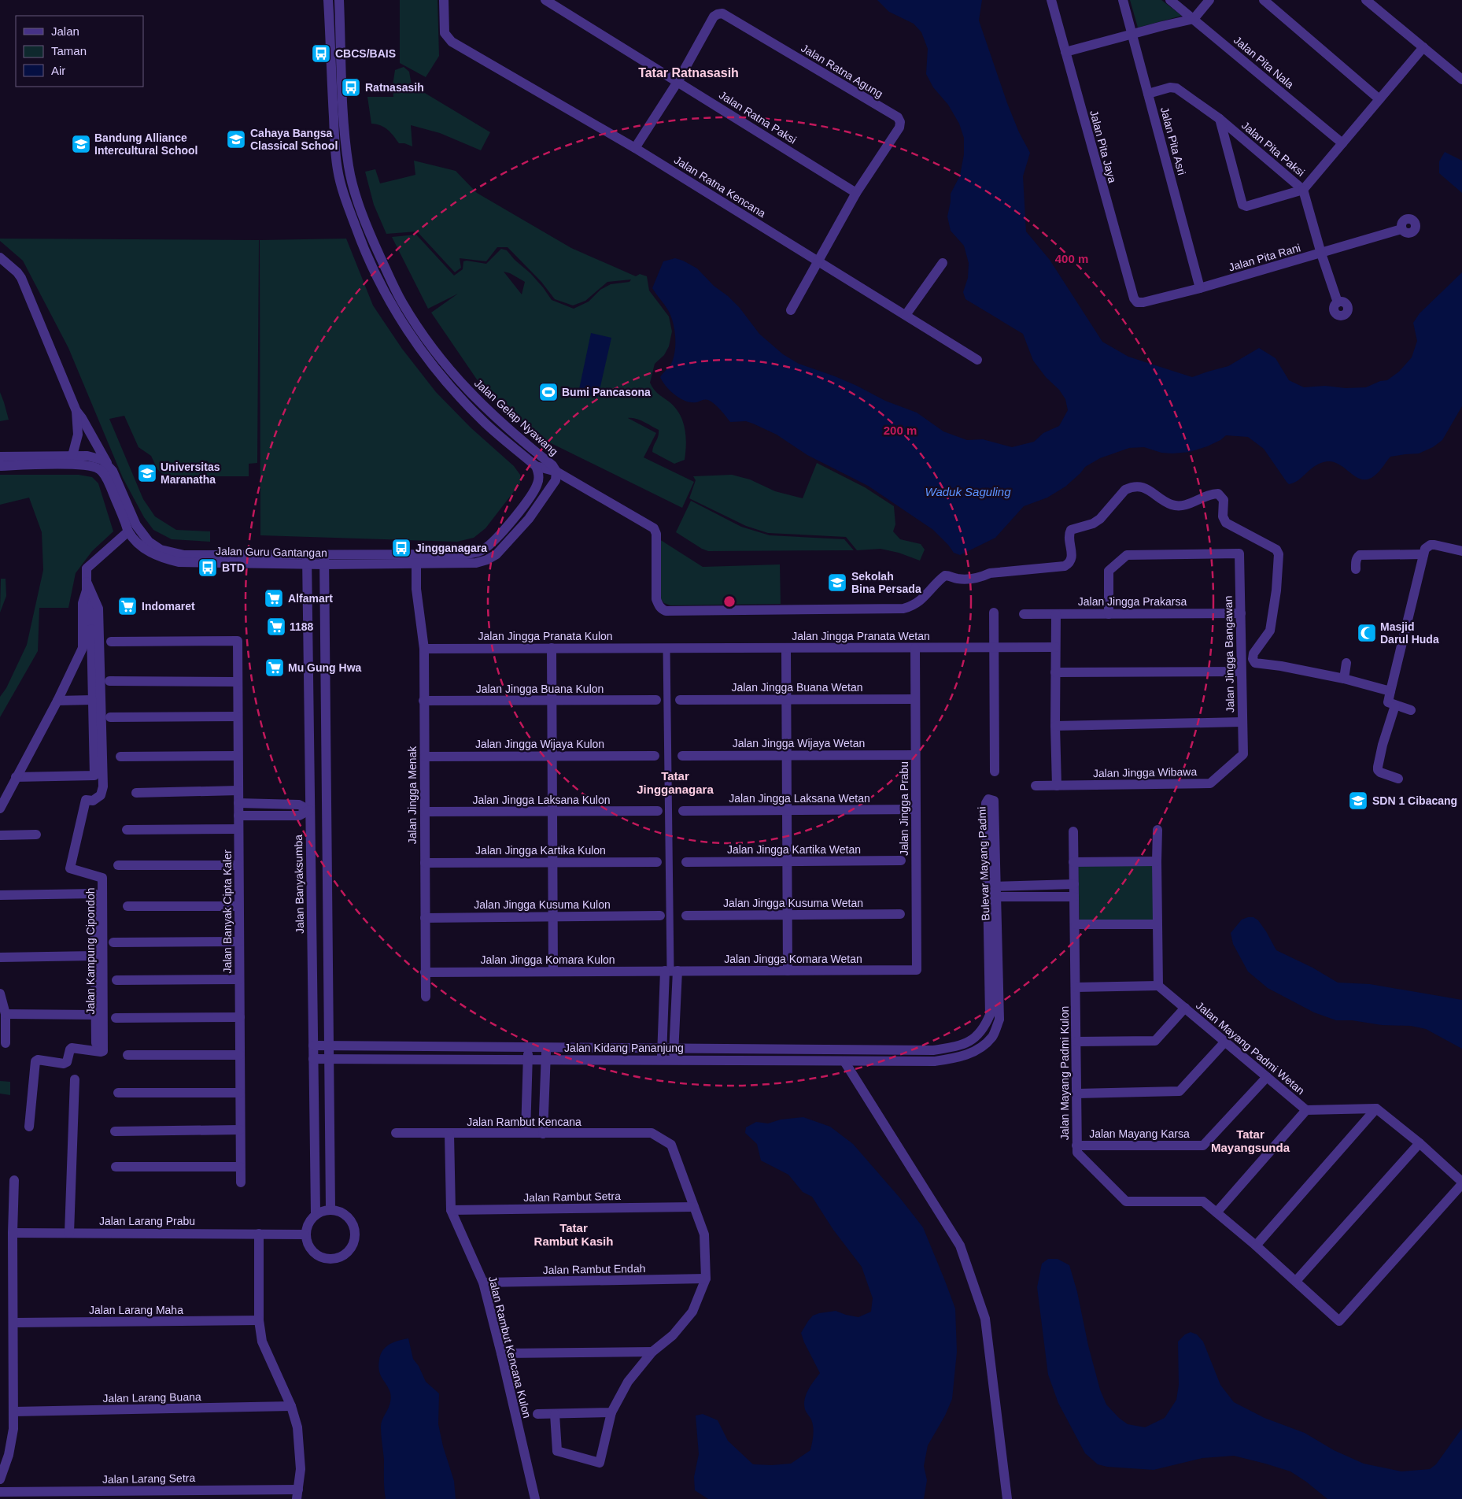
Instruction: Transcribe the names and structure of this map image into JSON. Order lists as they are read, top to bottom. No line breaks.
{"streets":{"street":["Jalan Pita Nala","Jalan Ratna Agung","Jalan Ratna Paksi","Jalan Pita Asri","Jalan Pita Jaya","Jalan Pita Paksi","Jalan Ratna Kencana","Jalan Pita Rani","Jalan Gelap Nyawang","Jalan Guru Gantangan","Jalan Jingga Prakarsa","Jalan Jingga Pranata Kulon","Jalan Jingga Pranata Wetan","Jalan Jingga Bangawan","Jalan Jingga Buana Wetan","Jalan Jingga Buana Kulon","Jalan Jingga Wijaya Wetan","Jalan Jingga Wijaya Kulon","Jalan Jingga Wibawa","Jalan Jingga Menak","Jalan Jingga Laksana Wetan","Jalan Jingga Laksana Kulon","Jalan Jingga Prabu","Jalan Jingga Kartika Wetan","Jalan Jingga Kartika Kulon","Bulevar Mayang Padmi","Jalan Banyaksumba","Jalan Jingga Kusuma Wetan","Jalan Jingga Kusuma Kulon","Jalan Banyak Cipta Kaler","Jalan Kampung Cipondoh","Jalan Jingga Komara Wetan","Jalan Jingga Komara Kulon","Jalan Kidang Pananjung","Jalan Mayang Padmi Wetan","Jalan Mayang Padmi Kulon","Jalan Rambut Kencana","Jalan Mayang Karsa","Jalan Rambut Setra","Jalan Larang Prabu","Jalan Rambut Endah","Jalan Larang Maha","Jalan Rambut Kencana Kulon","Jalan Larang Buana","Jalan Larang Setra"]},"crossings":[["Jalan Ratna Agung","Jalan Ratna Paksi"],["Jalan Ratna Agung","Jalan Ratna Kencana"],["Jalan Pita Asri","Jalan Pita Paksi"],["Jalan Pita Asri","Jalan Pita Rani"],["Jalan Pita Jaya","Jalan Pita Rani"],["Jalan Gelap Nyawang","Jalan Guru Gantangan"],["Jalan Guru Gantangan","Jalan Jingga Menak"],["Jalan Guru Gantangan","Jalan Banyaksumba"],["Jalan Jingga Prakarsa","Jalan Jingga Bangawan"],["Jalan Jingga Pranata Kulon","Jalan Jingga Pranata Wetan"],["Jalan Jingga Pranata Kulon","Jalan Jingga Menak"],["Jalan Jingga Pranata Wetan","Jalan Jingga Prabu"],["Jalan Jingga Bangawan","Jalan Jingga Wibawa"],["Jalan Jingga Buana Wetan","Jalan Jingga Prabu"],["Jalan Jingga Buana Kulon","Jalan Jingga Menak"],["Jalan Jingga Wijaya Wetan","Jalan Jingga Prabu"],["Jalan Jingga Wijaya Kulon","Jalan Jingga Menak"],["Jalan Jingga Menak","Jalan Jingga Laksana Kulon"],["Jalan Jingga Menak","Jalan Jingga Kartika Kulon"],["Jalan Jingga Menak","Jalan Jingga Kusuma Kulon"],["Jalan Jingga Menak","Jalan Jingga Komara Kulon"],["Jalan Jingga Laksana Wetan","Jalan Jingga Prabu"],["Jalan Jingga Prabu","Jalan Jingga Komara Wetan"],["Bulevar Mayang Padmi","Jalan Kidang Pananjung"],["Jalan Banyaksumba","Jalan Kidang Pananjung"],["Jalan Banyaksumba","Jalan Larang Prabu"],["Jalan Jingga Komara Wetan","Jalan Jingga Komara Kulon"],["Jalan Mayang Padmi Wetan","Jalan Mayang Karsa"],["Jalan Mayang Padmi Kulon","Jalan Mayang Karsa"],["Jalan Rambut Kencana","Jalan Rambut Setra"],["Jalan Rambut Kencana","Jalan Rambut Kencana Kulon"],["Jalan Rambut Setra","Jalan Rambut Kencana Kulon"],["Jalan Rambut Endah","Jalan Rambut Kencana Kulon"]],"districts":["Tatar Ratnasasih","Tatar Jingganagara","Tatar Mayangsunda","Tatar Rambut Kasih"],"water":["Waduk Saguling"],"places":{"bus stop":["CBCS/BAIS","Ratnasasih","Jingganagara","BTD"],"school or university":["Cahaya Bangsa Classical School","Bandung Alliance Intercultural School","Universitas Maranatha","Sekolah Bina Persada","SDN 1 Cibacang"],"sports":["Bumi Pancasona"],"supermarket":["Alfamart","Indomaret","1188","Mu Gung Hwa"],"mosque":["Masjid Darul Huda"]},"legend":["Jalan","Taman","Air"],"rings":["400 m","200 m"]}
